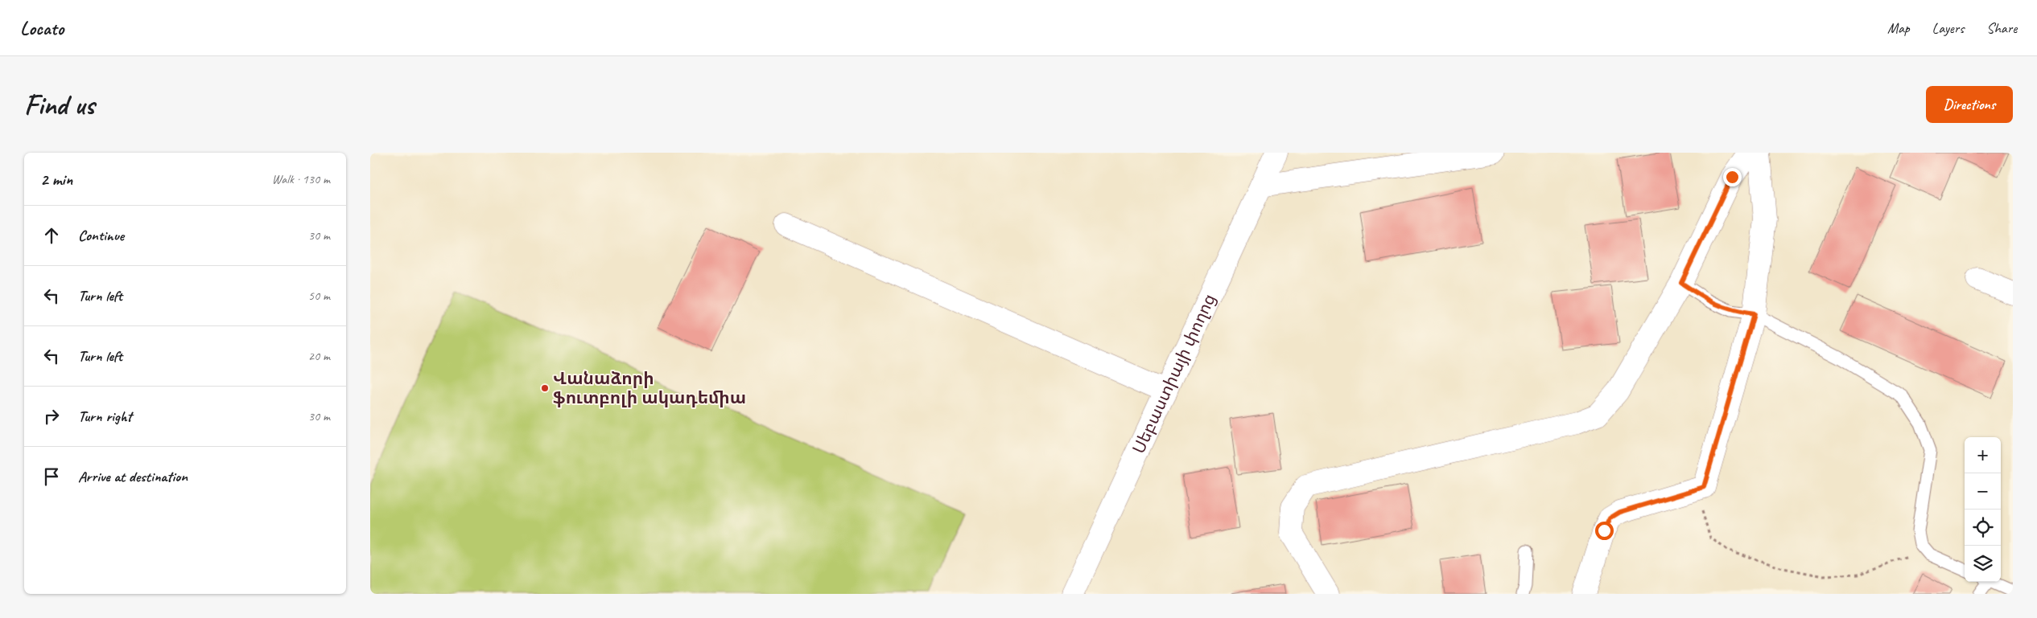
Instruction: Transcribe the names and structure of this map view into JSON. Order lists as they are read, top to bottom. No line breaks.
{"streets":{"street":["Սեբաստիայի փողոց"]},"places":["Վանաձորի ֆուտբոլի ակադեմիա"],"page":{"header":"Locato","nav":["Map","Layers","Share"],"buttons":"Directions","title":"Find us","heading":["2 min","Walk · 130 m"],"list":[["Continue","30 m"],["Turn left","50 m"],["Turn left","20 m"],["Turn right","30 m"],"Arrive at destination"],"map_buttons":["+","−"]}}
